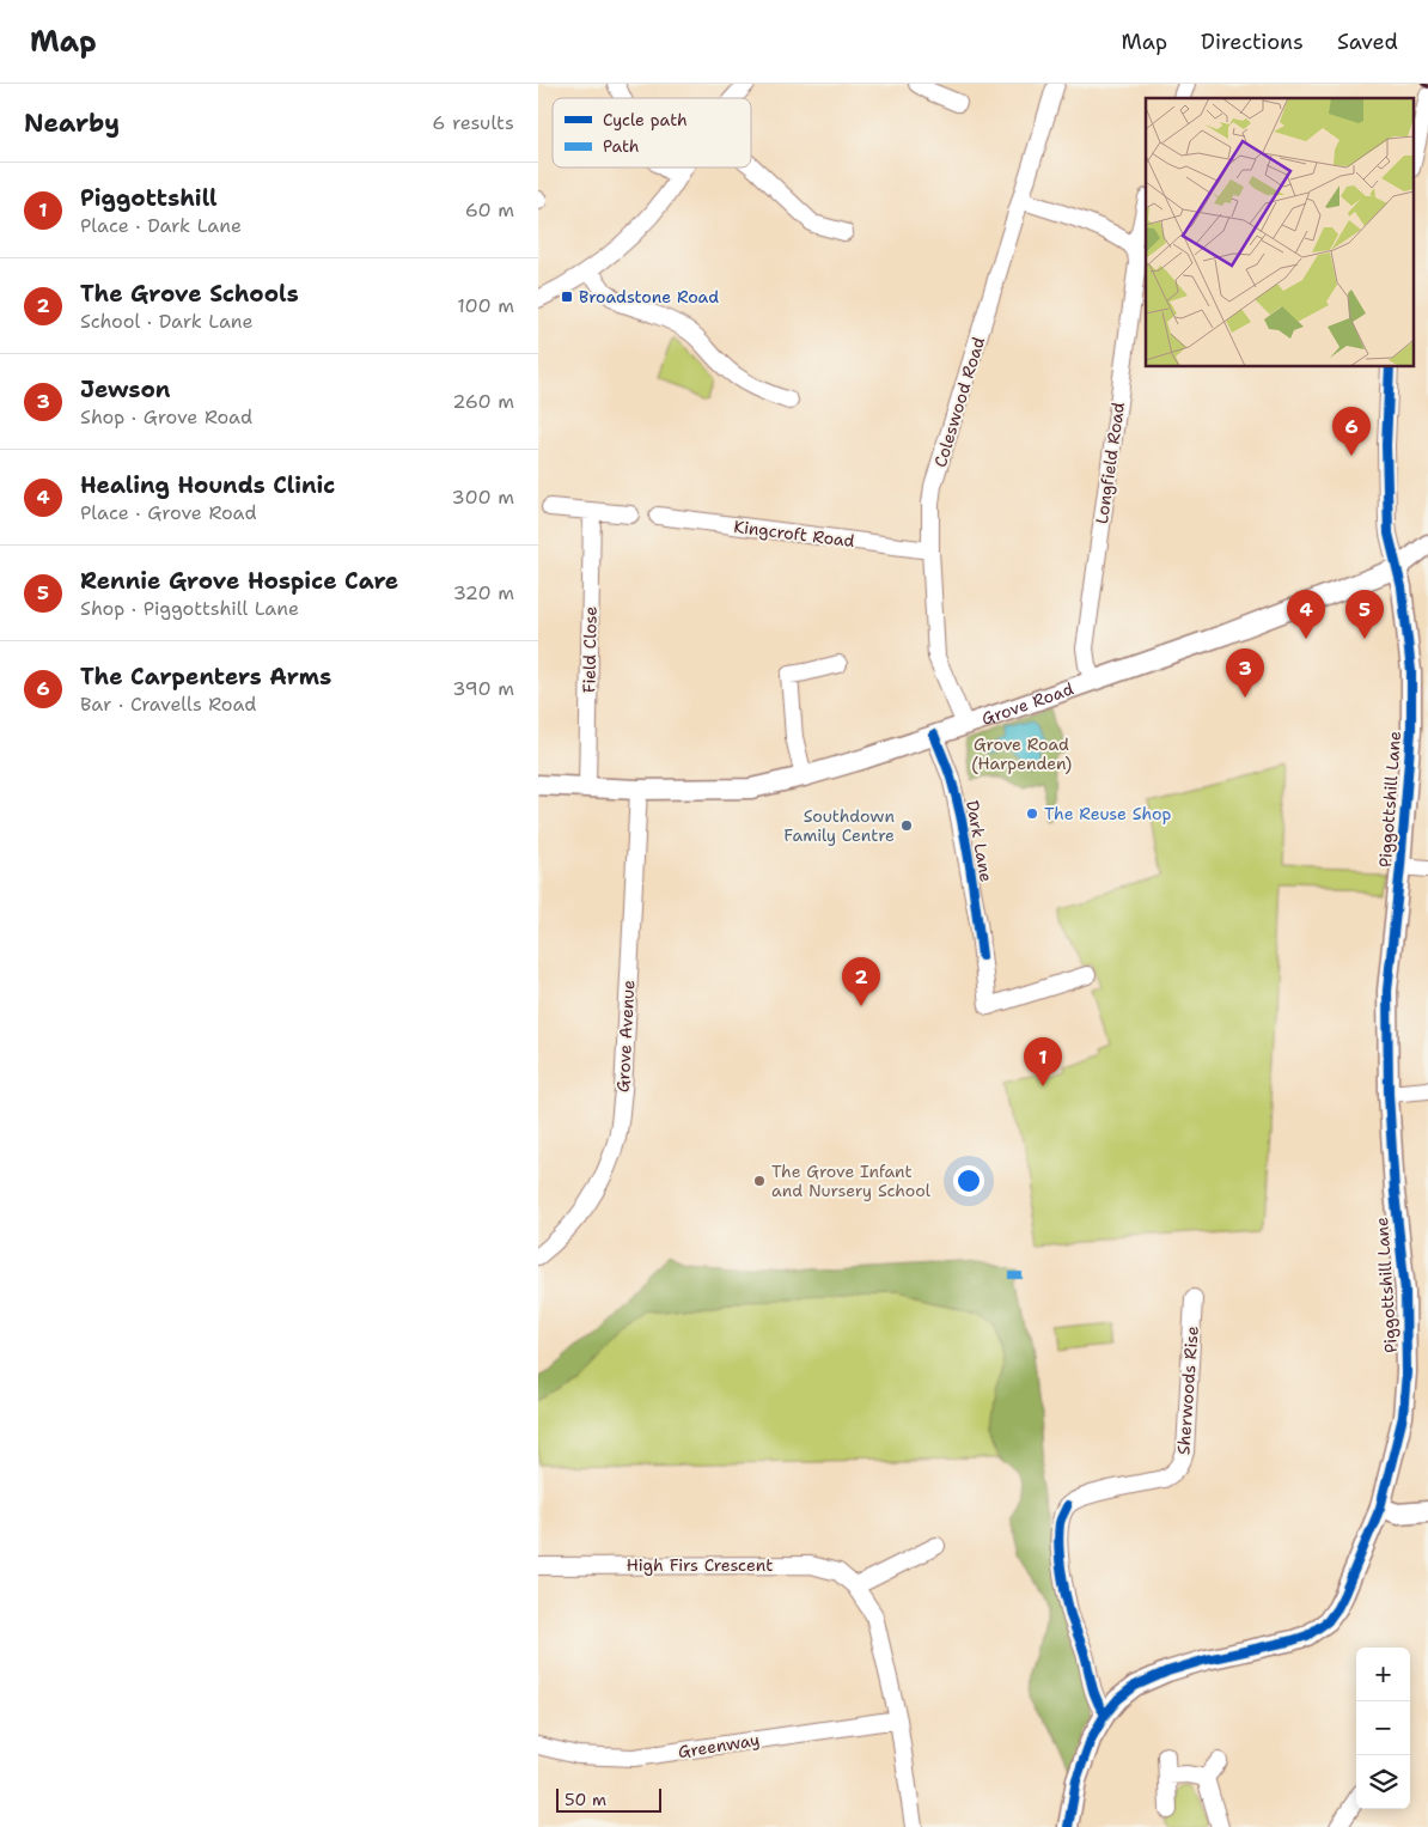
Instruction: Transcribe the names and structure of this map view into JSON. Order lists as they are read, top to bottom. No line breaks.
{"streets":{"street":["Coleswood Road","Longfield Road","Kingcroft Road","Field Close","Grove Road","Piggottshill Lane","Dark Lane","Grove Avenue","Sherwoods Rise","High Firs Crescent","Greenway"]},"crossings":[["Coleswood Road","Kingcroft Road"],["Coleswood Road","Grove Road"],["Longfield Road","Grove Road"],["Field Close","Grove Road"],["Grove Road","Piggottshill Lane"],["Grove Road","Dark Lane"],["Grove Road","Grove Avenue"],["Piggottshill Lane","Sherwoods Rise"],["High Firs Crescent","Greenway"]],"parks":["Grove Road (Harpenden)"],"places":{"transit":["Broadstone Road"],"other":["The Reuse Shop","Southdown Family Centre","The Grove Infant and Nursery School"]},"legend":["Cycle path","Path"],"scale_bar":"50 m","page":{"header":"Map","nav":["Map","Directions","Saved"],"heading":["Nearby","6 results"],"list":[{"mark":"1","name":"Piggottshill","note":"Place · Dark Lane","value":"60 m"},{"mark":"2","name":"The Grove Schools","note":"School · Dark Lane","value":"100 m"},{"mark":"3","name":"Jewson","note":"Shop · Grove Road","value":"260 m"},{"mark":"4","name":"Healing Hounds Clinic","note":"Place · Grove Road","value":"300 m"},{"mark":"5","name":"Rennie Grove Hospice Care","note":"Shop · Piggottshill Lane","value":"320 m"},{"mark":"6","name":"The Carpenters Arms","note":"Bar · Cravells Road","value":"390 m"}],"pins":["6","4","5","3","2","1"],"map_buttons":["+","−"],"scale":"50 m"}}
